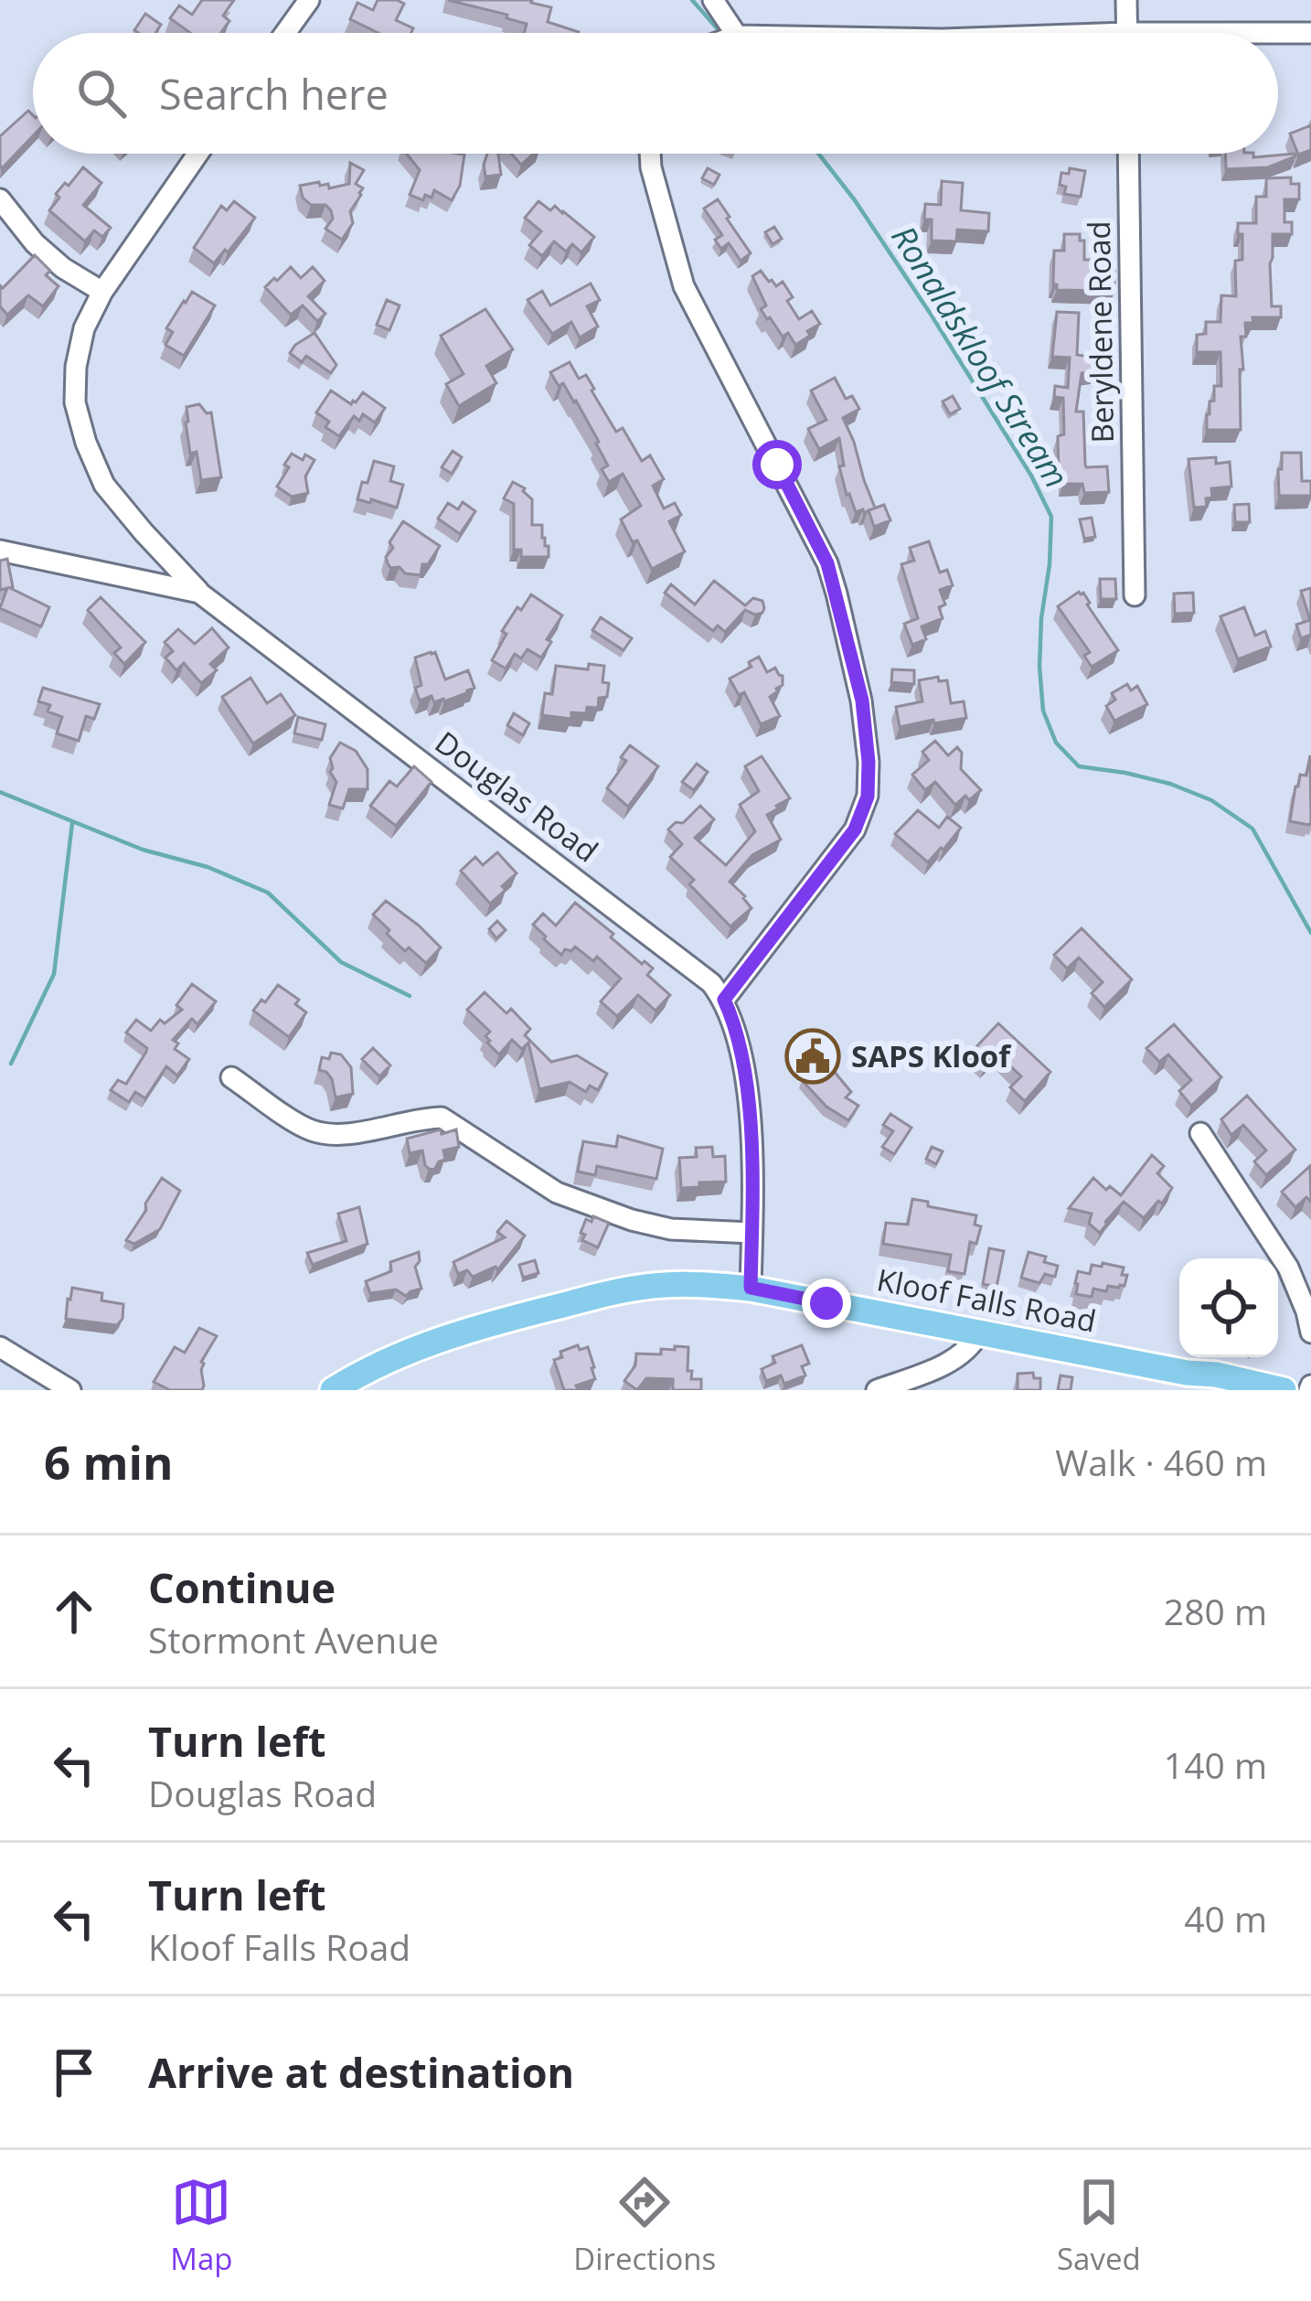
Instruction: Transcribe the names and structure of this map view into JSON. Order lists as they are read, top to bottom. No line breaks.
{"streets":{"main road":["Kloof Falls Road"],"street":["Beryldene Road","Douglas Road"]},"crossings":[["Douglas Road","Kloof Falls Road"]],"water":["Ronaldskloof Stream"],"places":{"public building":["SAPS Kloof"]},"page":{"search":"Search here","heading":["6 min","Walk · 460 m"],"list":[["Continue","Stormont Avenue","280 m"],["Turn left","Douglas Road","140 m"],["Turn left","Kloof Falls Road","40 m"],"Arrive at destination"],"nav":["Map","Directions","Saved"]}}
